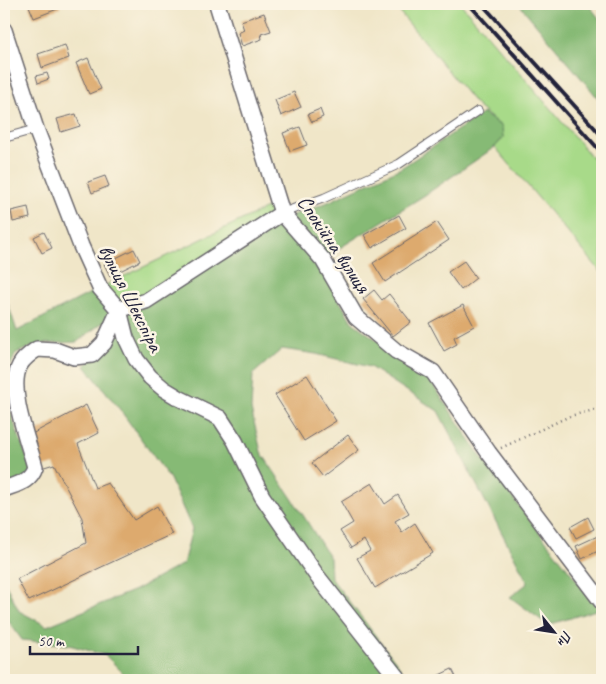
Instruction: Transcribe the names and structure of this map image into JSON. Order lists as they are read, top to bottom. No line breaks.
{"streets":{"street":["Спокійна вулиця","вулиця Шекспіра"]},"scale_bar":"50 m","north":"bottom right"}
